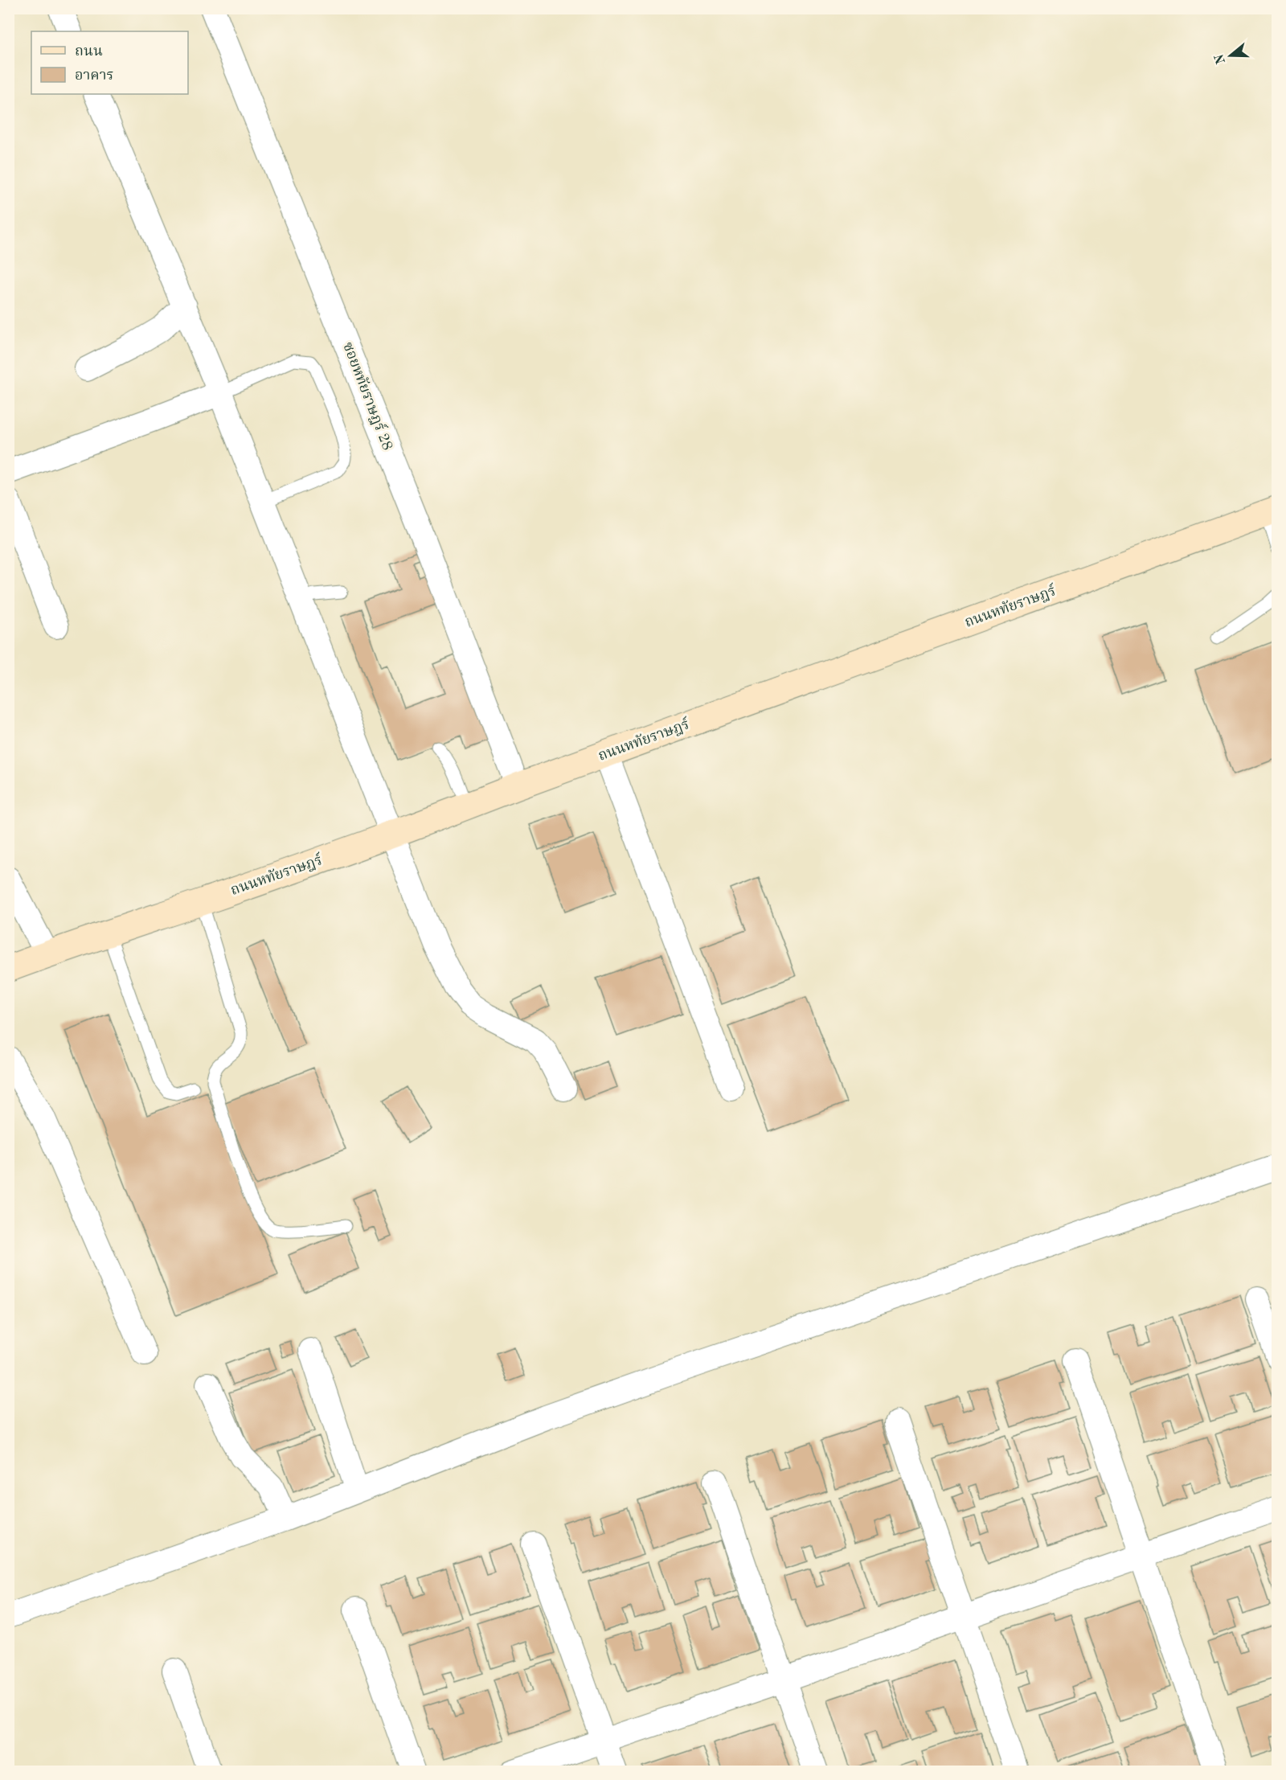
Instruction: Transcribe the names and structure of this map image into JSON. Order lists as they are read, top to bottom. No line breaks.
{"streets":{"main road":["ถนนหทัยราษฎร์"],"street":["ซอยหทัยราษฎร์ 28"]},"crossings":[["ซอยหทัยราษฎร์ 28","ถนนหทัยราษฎร์"]],"legend":["ถนน","อาคาร"],"north":"left"}
